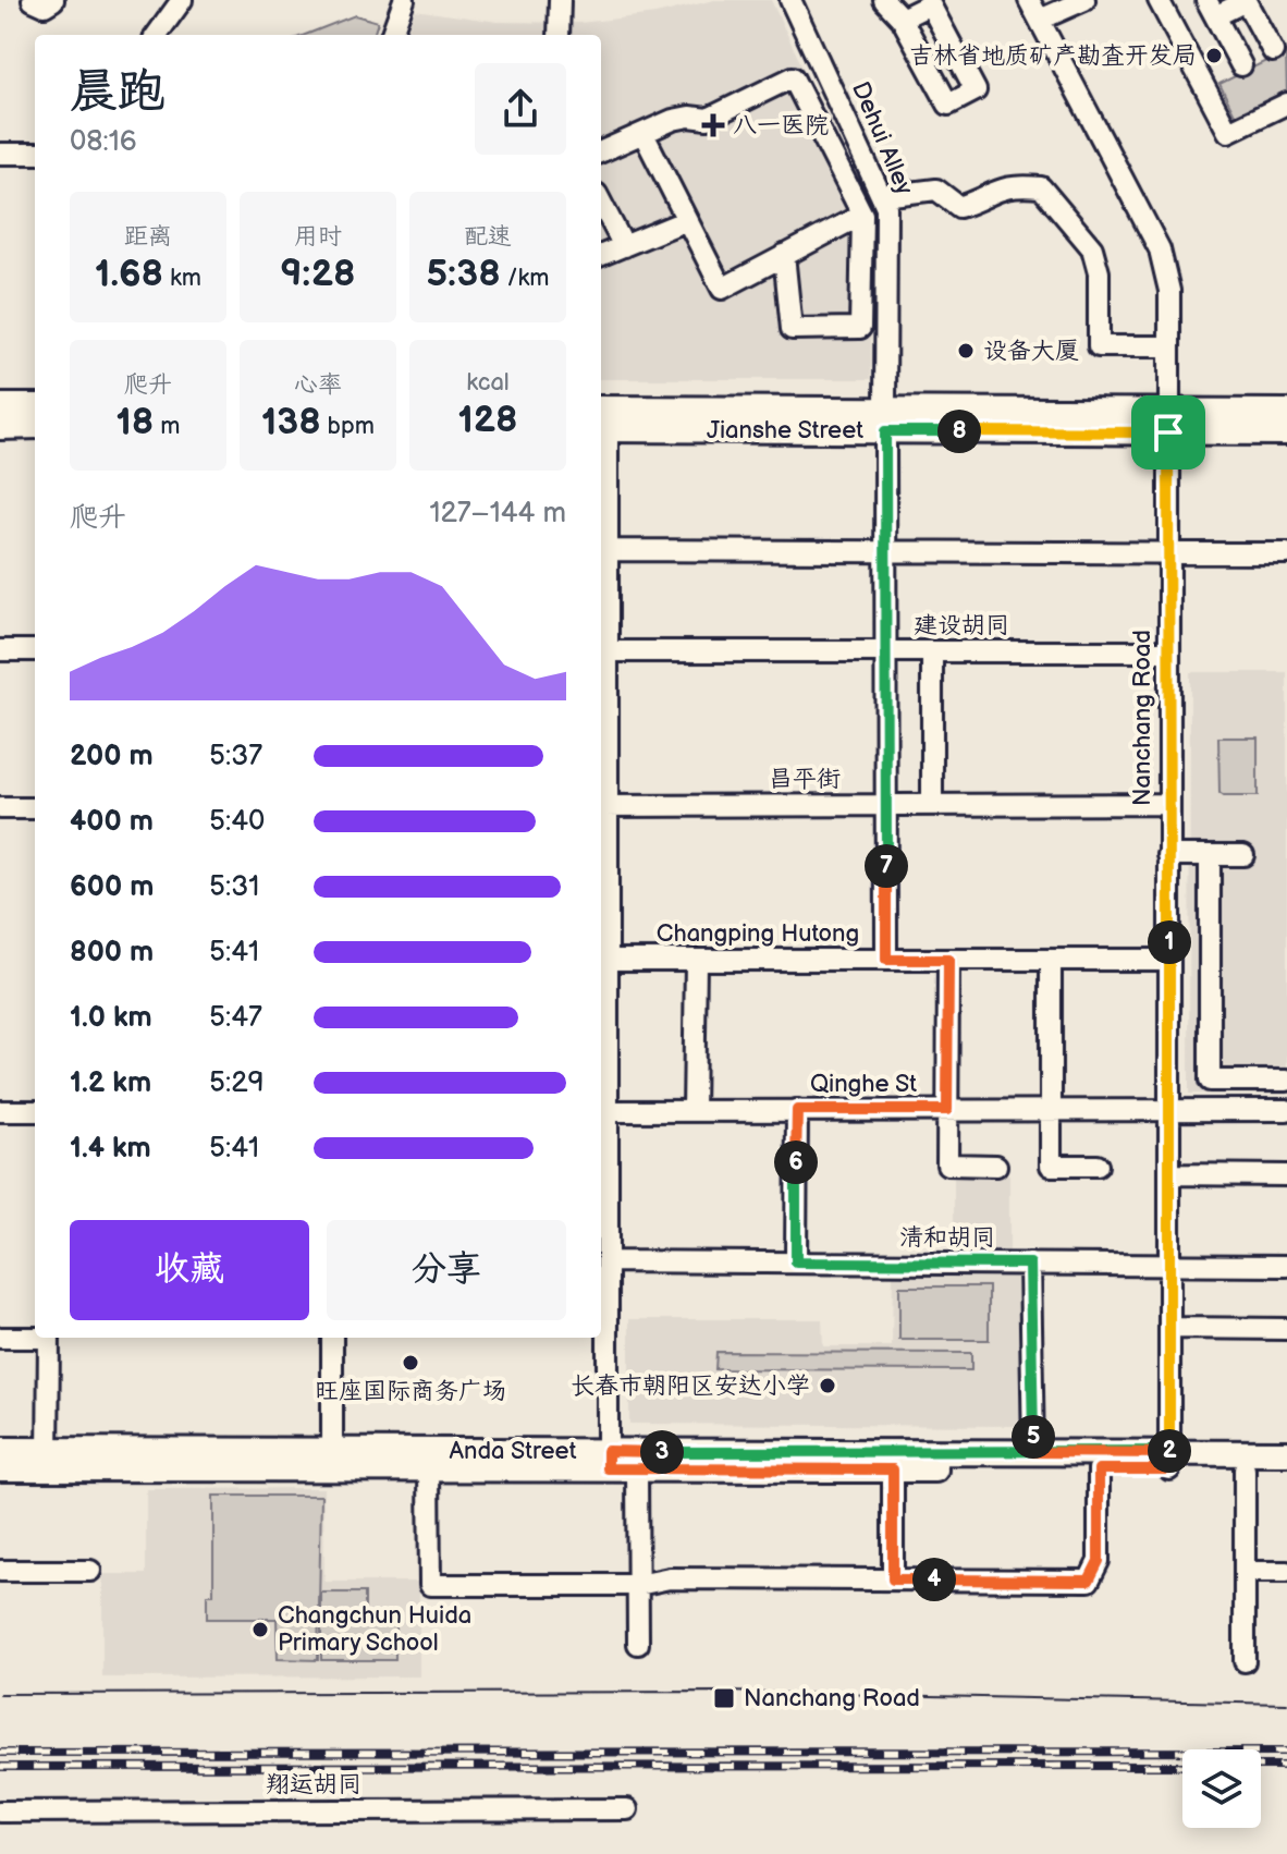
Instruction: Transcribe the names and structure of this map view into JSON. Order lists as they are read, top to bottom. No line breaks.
{"streets":{"main road":["Jianshe Street","Anda Street"],"street":["Dehui Alley","建设胡同","Nanchang Road","昌平街","Changping Hutong","Qinghe St","清和胡同","翔运胡同"]},"crossings":[["Dehui Alley","Jianshe Street"],["Dehui Alley","建设胡同"],["Dehui Alley","昌平街"],["Dehui Alley","Changping Hutong"],["Jianshe Street","Nanchang Road"],["建设胡同","Nanchang Road"],["Nanchang Road","昌平街"],["Nanchang Road","Changping Hutong"],["Nanchang Road","Qinghe St"],["Nanchang Road","清和胡同"],["Nanchang Road","Anda Street"]],"places":{"other":["吉林省地质矿产勘查开发局","设备大厦","旺座国际商务广场","长春市朝阳区安达小学","Changchun Huida Primary School"],"health":["八一医院"],"transit":["Nanchang Road"]},"page":{"heading":["晨跑","08:16"],"stats":[["距离","1.68 km"],["用时","9:28"],["配速","5:38 /km"],["爬升","18 m"],["心率","138 bpm"],["kcal","128"]],"pins":["8","7","1","6","5","2","3","4"],"chart":["爬升","127–144 m"],"list":[{"name":"200 m","note":"5:37"},{"name":"400 m","note":"5:40"},{"name":"600 m","note":"5:31"},{"name":"800 m","note":"5:41"},{"name":"1.0 km","note":"5:47"},{"name":"1.2 km","note":"5:29"},{"name":"1.4 km","note":"5:41"}],"buttons":["收藏","分享"]}}
